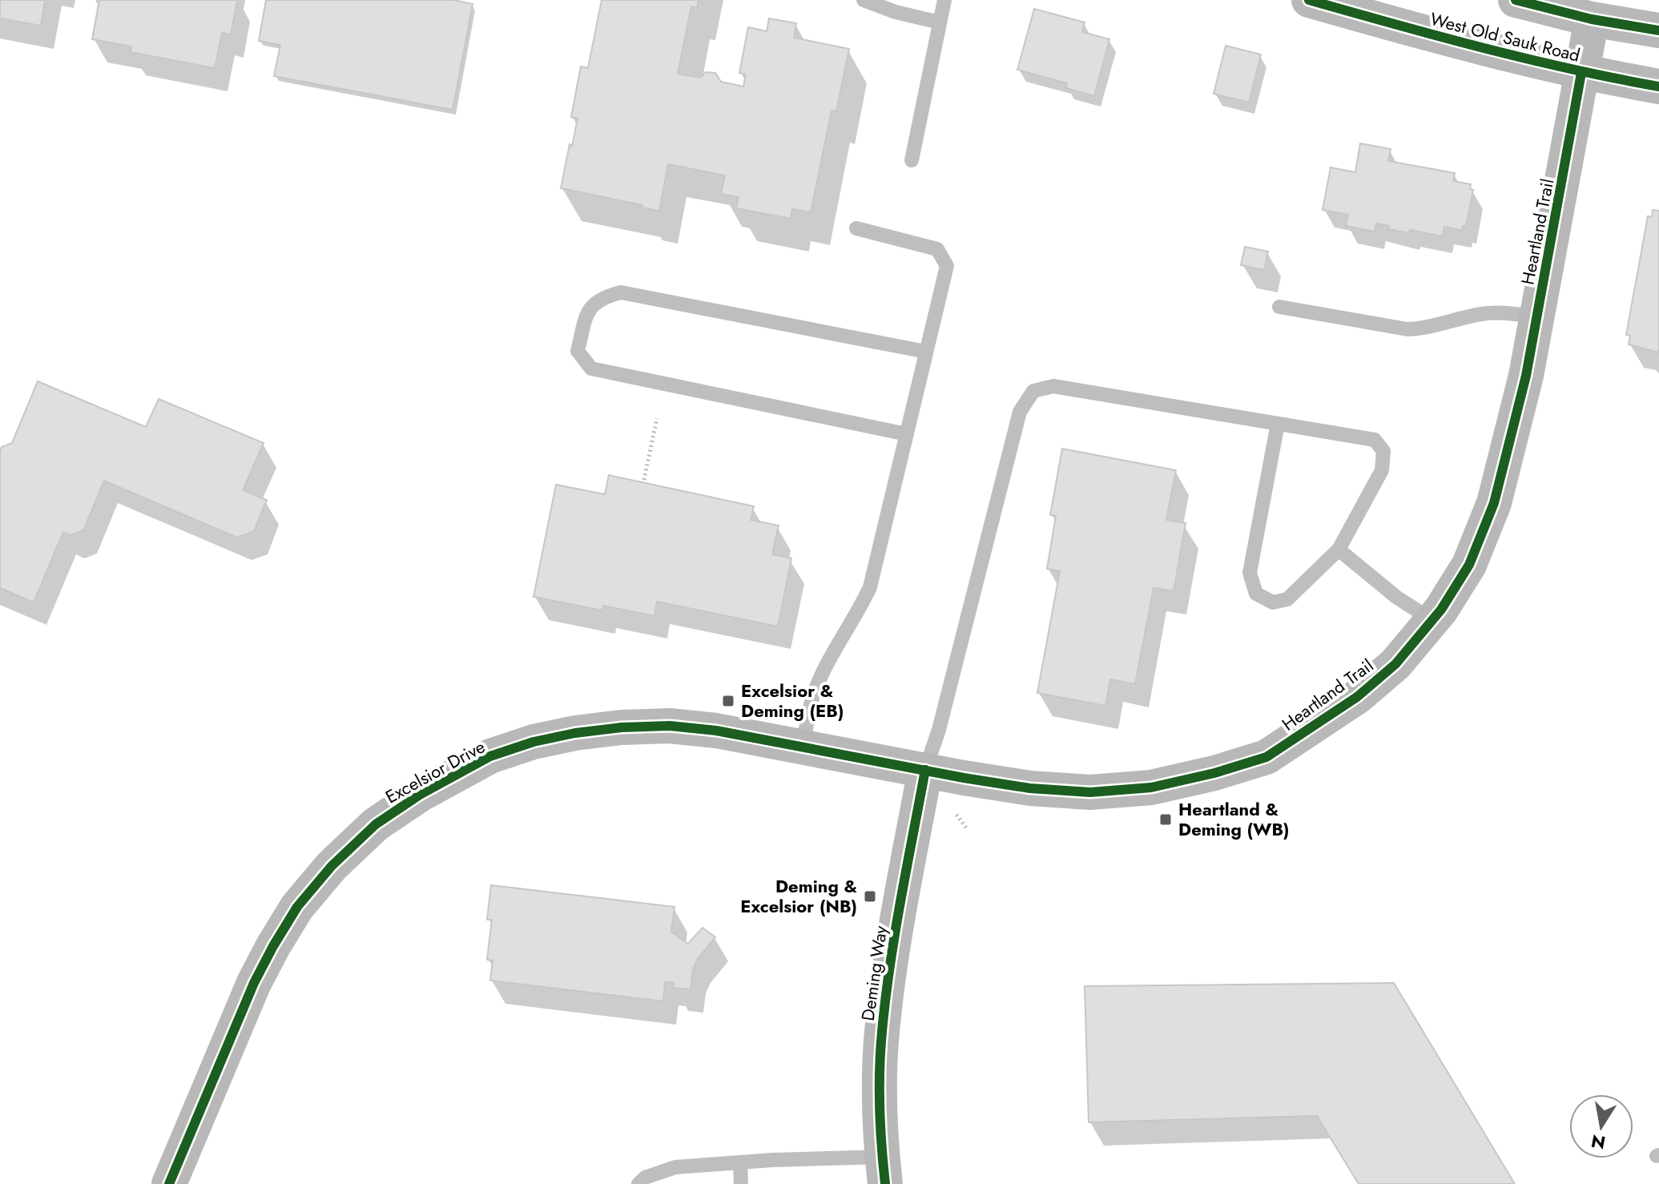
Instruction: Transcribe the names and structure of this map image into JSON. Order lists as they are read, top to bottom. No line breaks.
{"streets":{"street":["West Old Sauk Road","Heartland Trail","Excelsior Drive","Deming Way"]},"crossings":[["West Old Sauk Road","Heartland Trail"],["Heartland Trail","Excelsior Drive"],["Heartland Trail","Deming Way"],["Excelsior Drive","Deming Way"]],"places":{"transit":["Excelsior & Deming (EB)","Heartland & Deming (WB)","Deming & Excelsior (NB)"]},"north":"bottom"}
